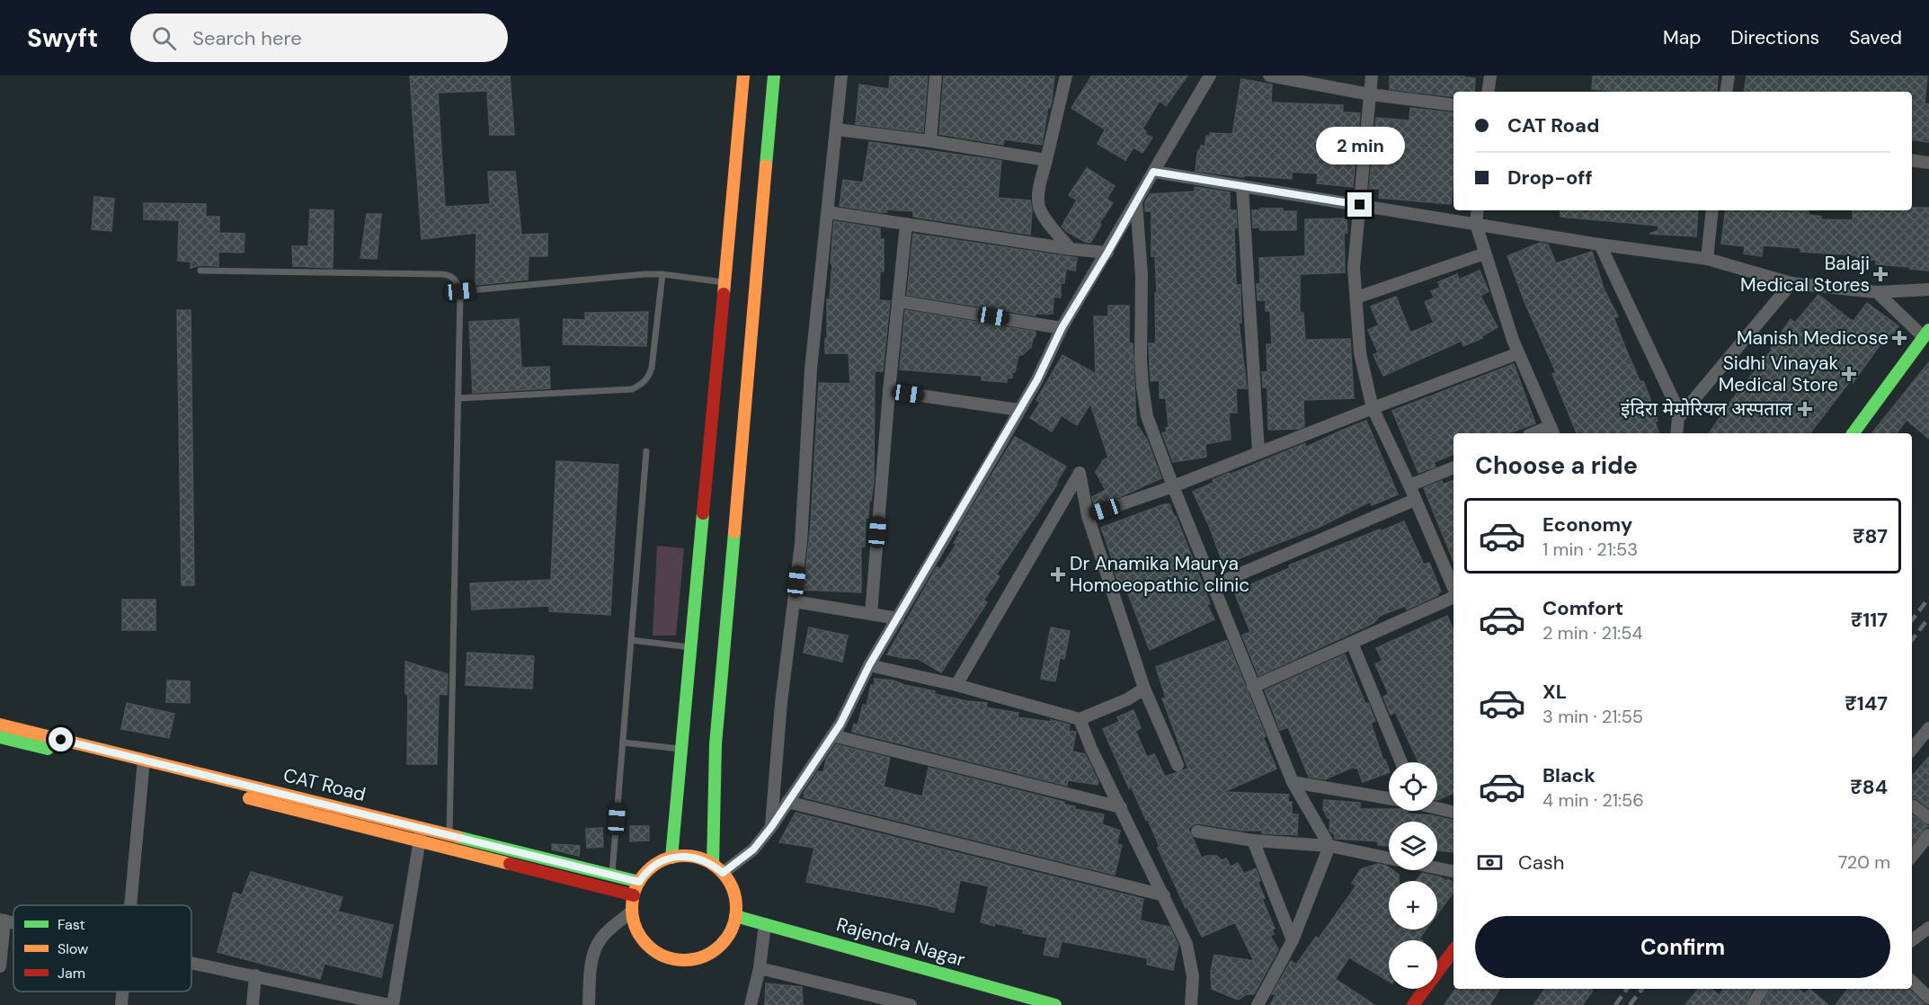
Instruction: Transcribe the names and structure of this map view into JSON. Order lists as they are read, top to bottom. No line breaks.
{"streets":{"main road":["CAT Road","Rajendra Nagar"]},"crossings":[["CAT Road","Rajendra Nagar"]],"places":{"health":["Balaji Medical Stores","Manish Medicose","Sidhi Vinayak Medical Store","इंदिरा मेमोरियल अस्पताल","Dr Anamika Maurya Homoeopathic clinic"]},"legend":["Fast","Slow","Jam"],"page":{"header":"Swyft","search":"Search here","nav":["Map","Directions","Saved"],"banner":["CAT Road","Drop-off"],"bubble":"2 min","heading":"Choose a ride","list":[{"name":"Economy","note":"1 min · 21:53","value":"₹87"},{"name":"Comfort","note":"2 min · 21:54","value":"₹117"},{"name":"XL","note":"3 min · 21:55","value":"₹147"},{"name":"Black","note":"4 min · 21:56","value":"₹84"}],"map_buttons":["+","−"],"pay":["Cash","720 m"],"buttons":"Confirm"}}
